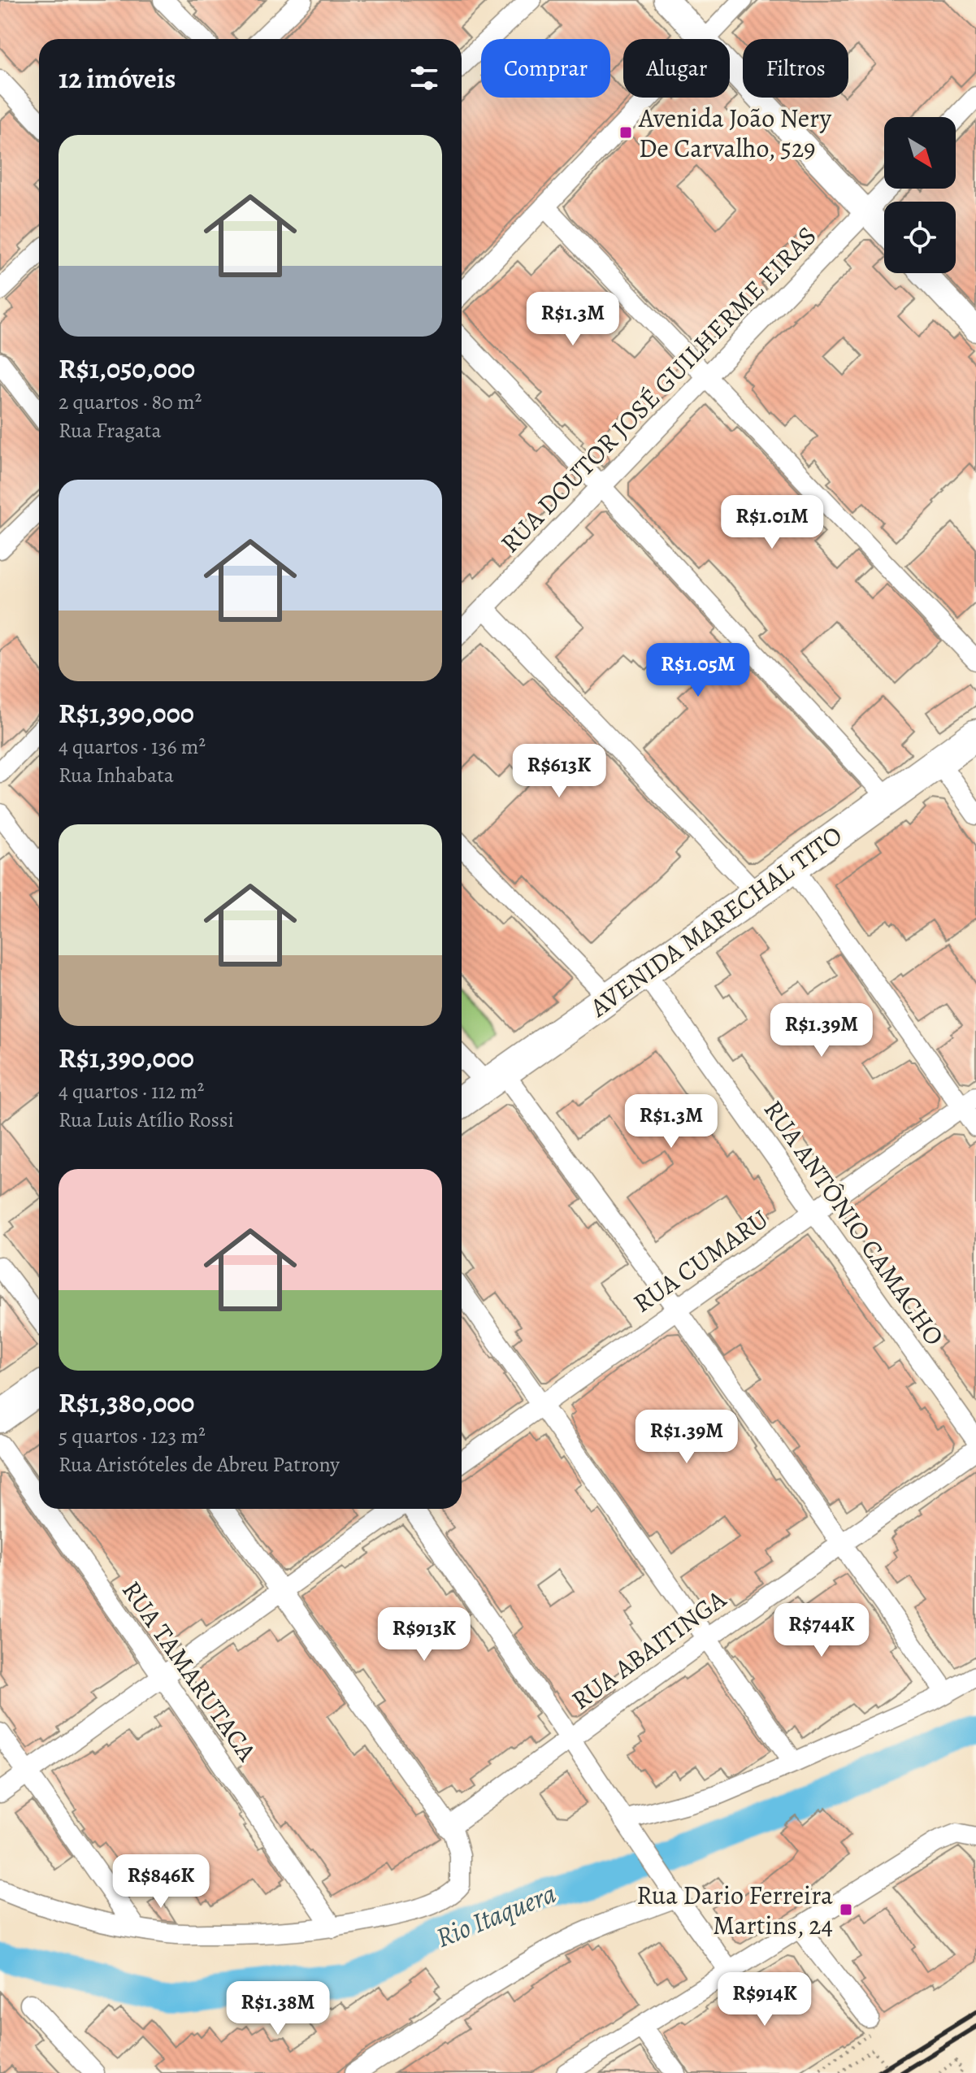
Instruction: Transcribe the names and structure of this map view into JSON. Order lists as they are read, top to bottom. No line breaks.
{"streets":{"main road":["AVENIDA MARECHAL TITO"],"street":["RUA DOUTOR JOSÉ GUILHERME EIRAS","RUA ANTÔNIO CAMACHO","RUA CUMARU","RUA ABAITINGA","RUA TAMARUTACA"]},"crossings":[["AVENIDA MARECHAL TITO","RUA ANTÔNIO CAMACHO"],["RUA ANTÔNIO CAMACHO","RUA CUMARU"]],"water":["Rio Itaquera"],"places":{"transit":["Avenida João Nery De Carvalho, 529","Rua Dario Ferreira Martins, 24"]},"north":"bottom right","page":{"chip":["Comprar","Alugar","Filtros"],"heading":"12 imóveis","list":[{"name":"R$1,050,000","note":"2 quartos · 80 m² · Rua Fragata"},{"name":"R$1,390,000","note":"4 quartos · 136 m² · Rua Inhabata"},{"name":"R$1,390,000","note":"4 quartos · 112 m² · Rua Luis Atílio Rossi"},{"name":"R$1,380,000","note":"5 quartos · 123 m² · Rua Aristóteles de Abreu Patrony"}],"price":["R$1.3M","R$1.01M","R$1.05M","R$613K","R$1.39M","R$1.3M","R$1.39M","R$744K","R$913K","R$846K","R$914K","R$1.38M"]}}
